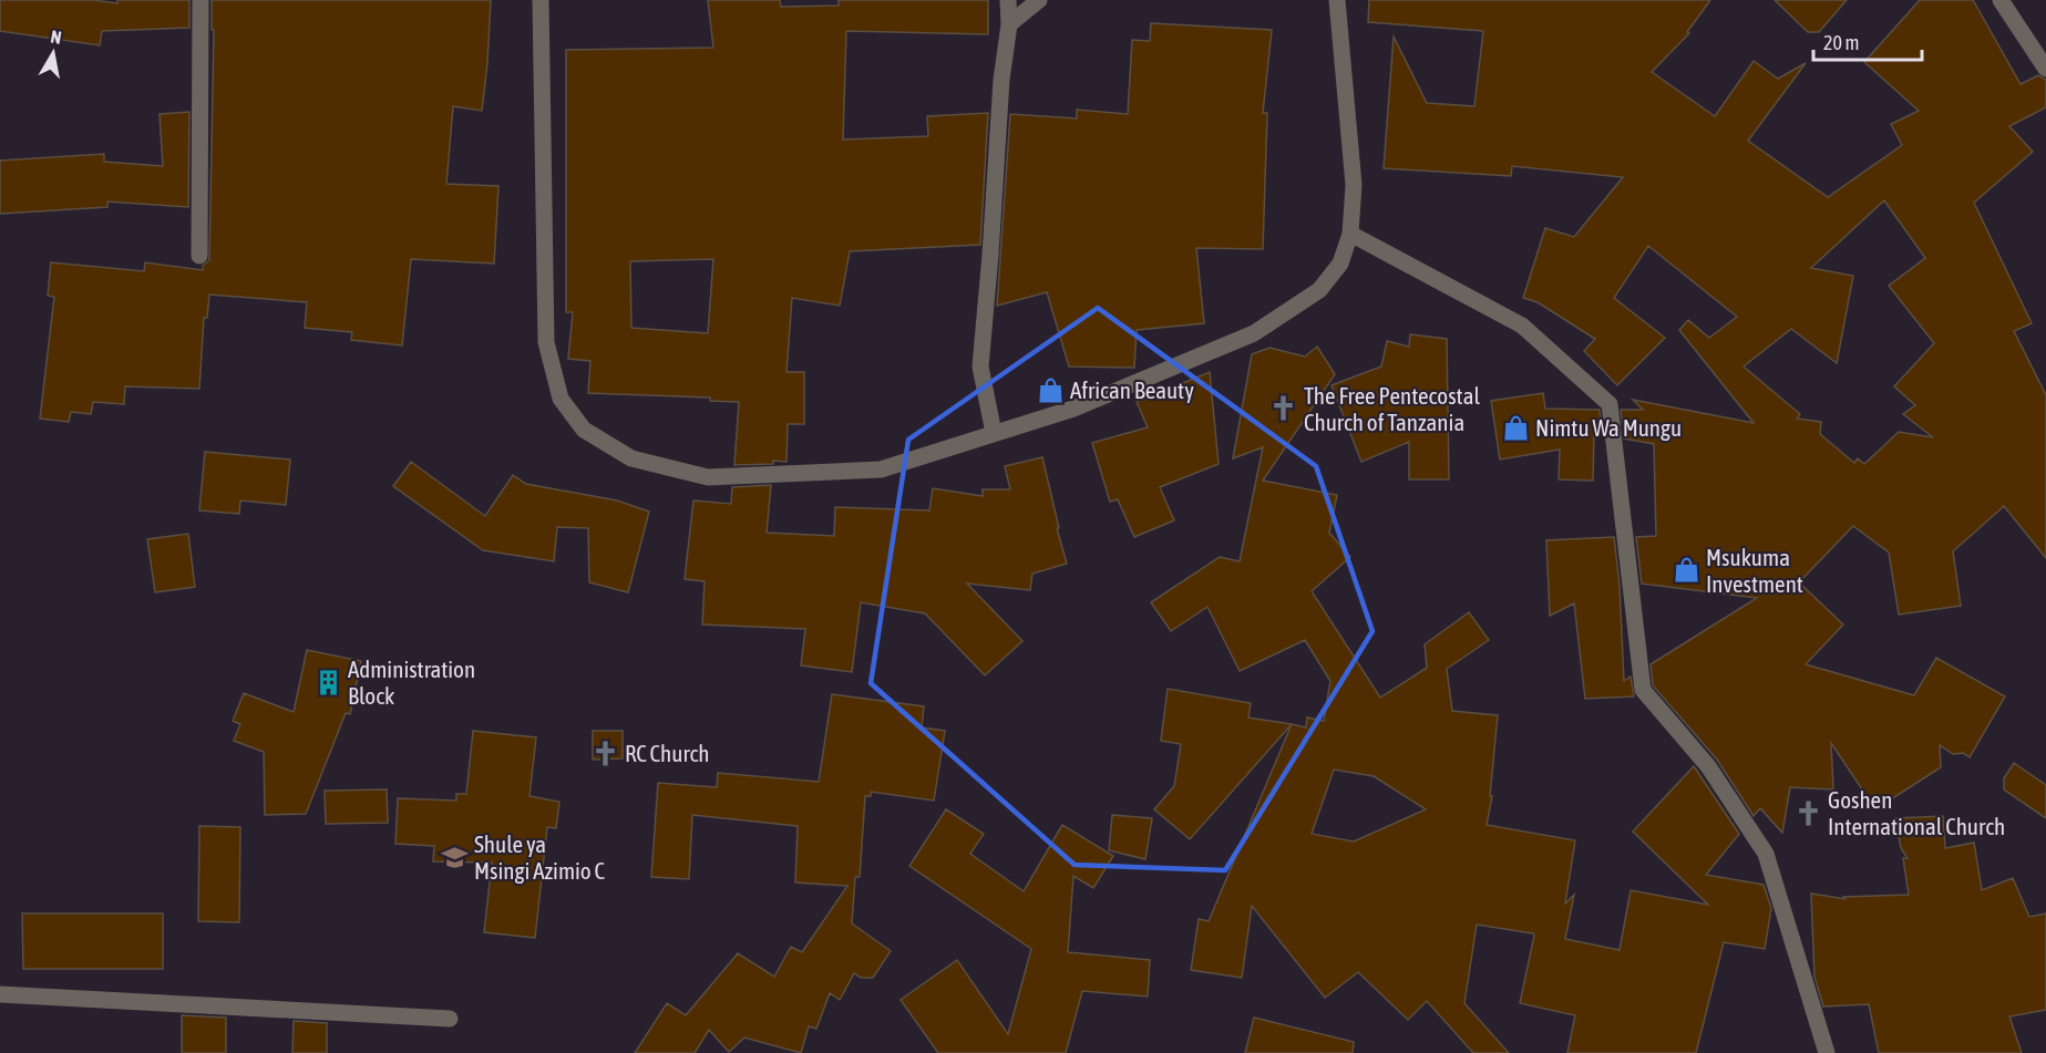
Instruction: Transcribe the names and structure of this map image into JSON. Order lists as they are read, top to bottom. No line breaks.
{"places":{"shop":["African Beauty","Nimtu Wa Mungu","Msukuma Investment"],"church":["The Free Pentecostal Church of Tanzania","RC Church","Goshen International Church"],"building":["Administration Block"],"school or university":["Shule ya Msingi Azimio C"]},"scale_bar":"20 m","north":"top"}
